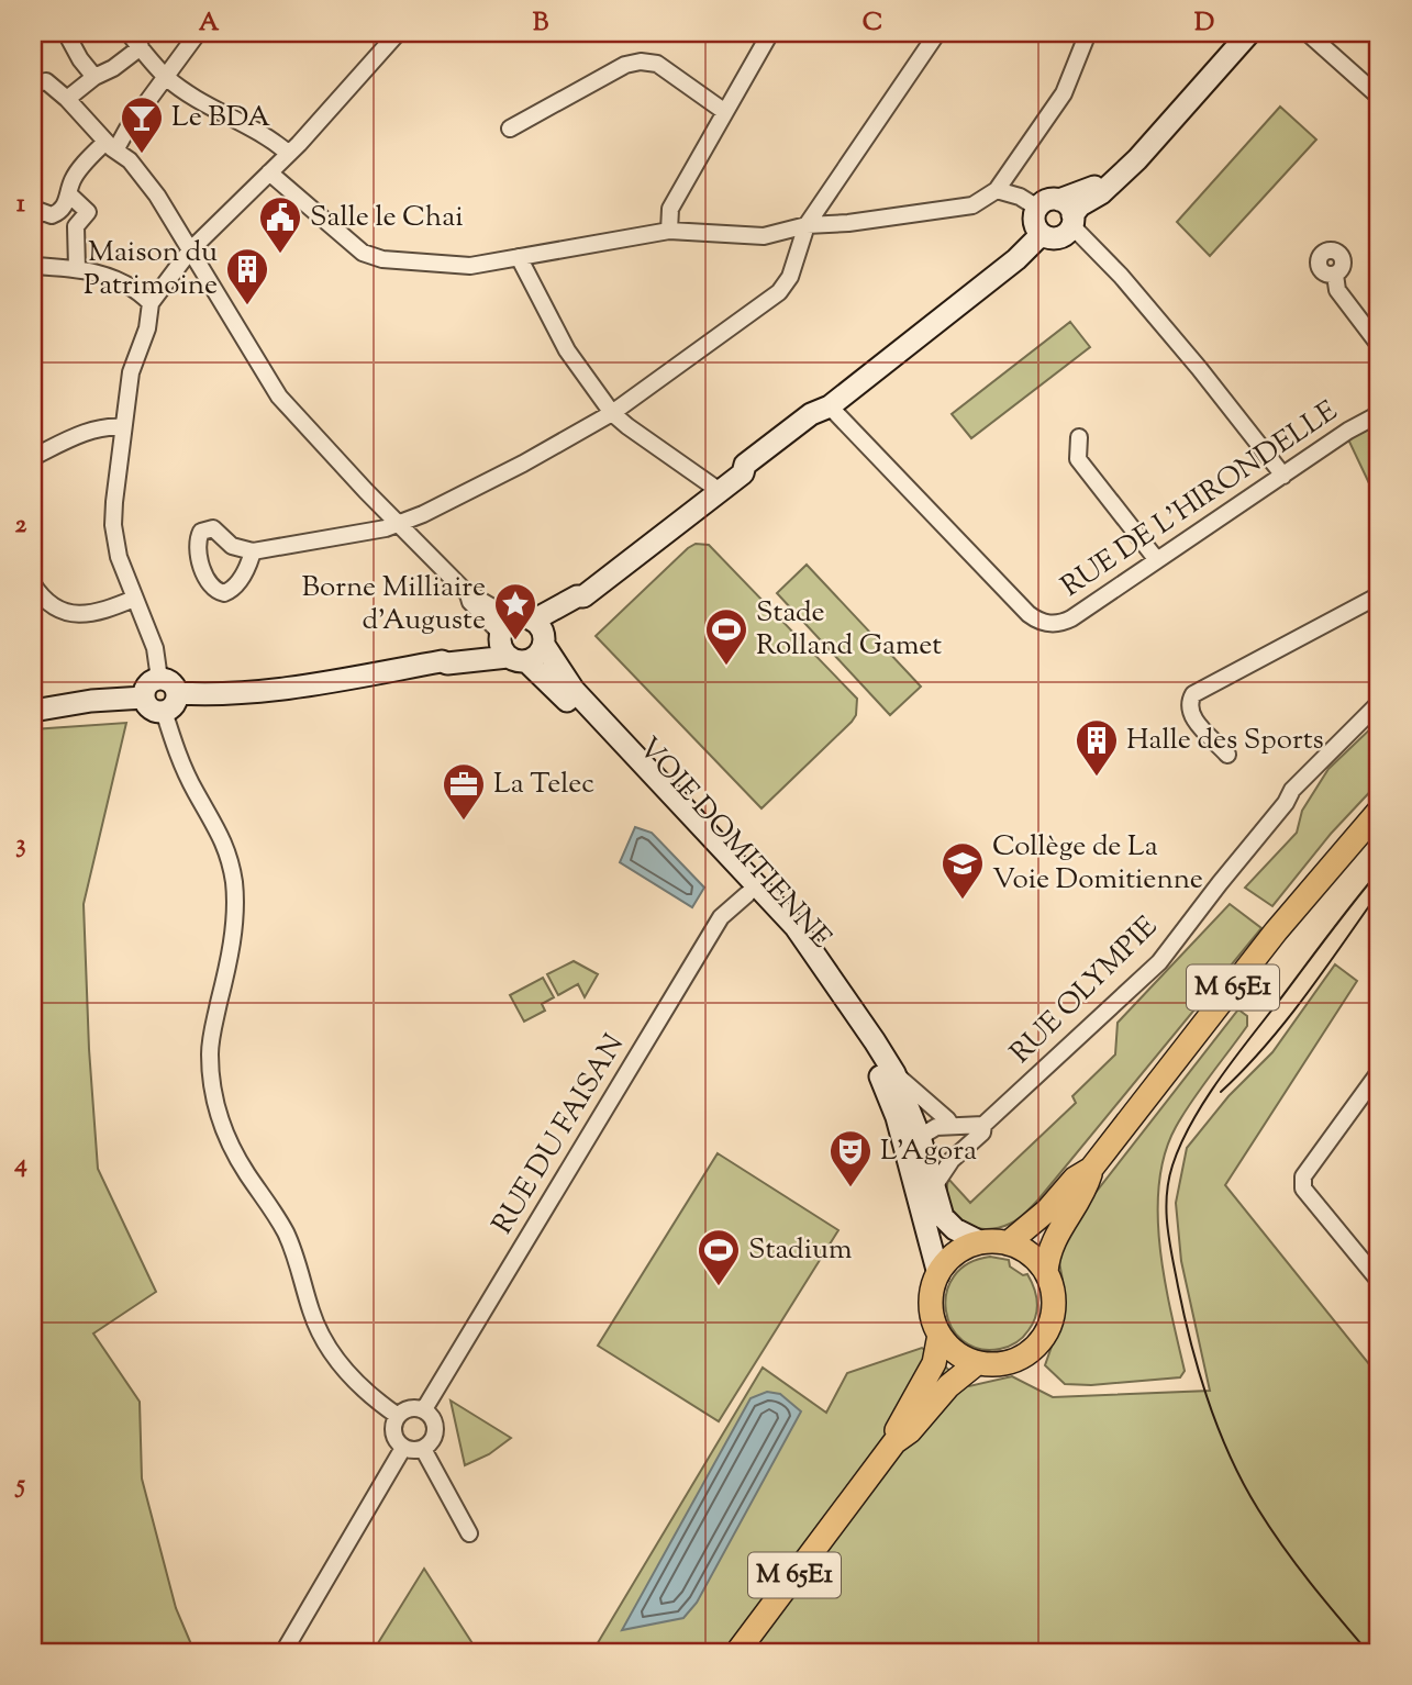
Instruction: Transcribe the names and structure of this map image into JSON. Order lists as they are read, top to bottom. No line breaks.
{"streets":{"main road":["M 65E1"],"street":["RUE DE L'HIRONDELLE","VOIE DOMITIENNE","RUE OLYMPIE","RUE DU FAISAN"]},"crossings":[["VOIE DOMITIENNE","M 65E1"],["VOIE DOMITIENNE","RUE OLYMPIE"],["VOIE DOMITIENNE","RUE DU FAISAN"]],"places":{"bar":["Le BDA"],"public building":["Salle le Chai"],"building":["Maison du Patrimoine","Halle des Sports"],"place":["Borne Milliaire d'Auguste"],"sports":["Stade Rolland Gamet","Stadium"],"office":["La Telec"],"school or university":["Collège de La Voie Domitienne"],"theatre":["L'Agora"]},"grid":{"columns":["A","B","C","D"],"rows":["1","2","3","4","5"]}}
